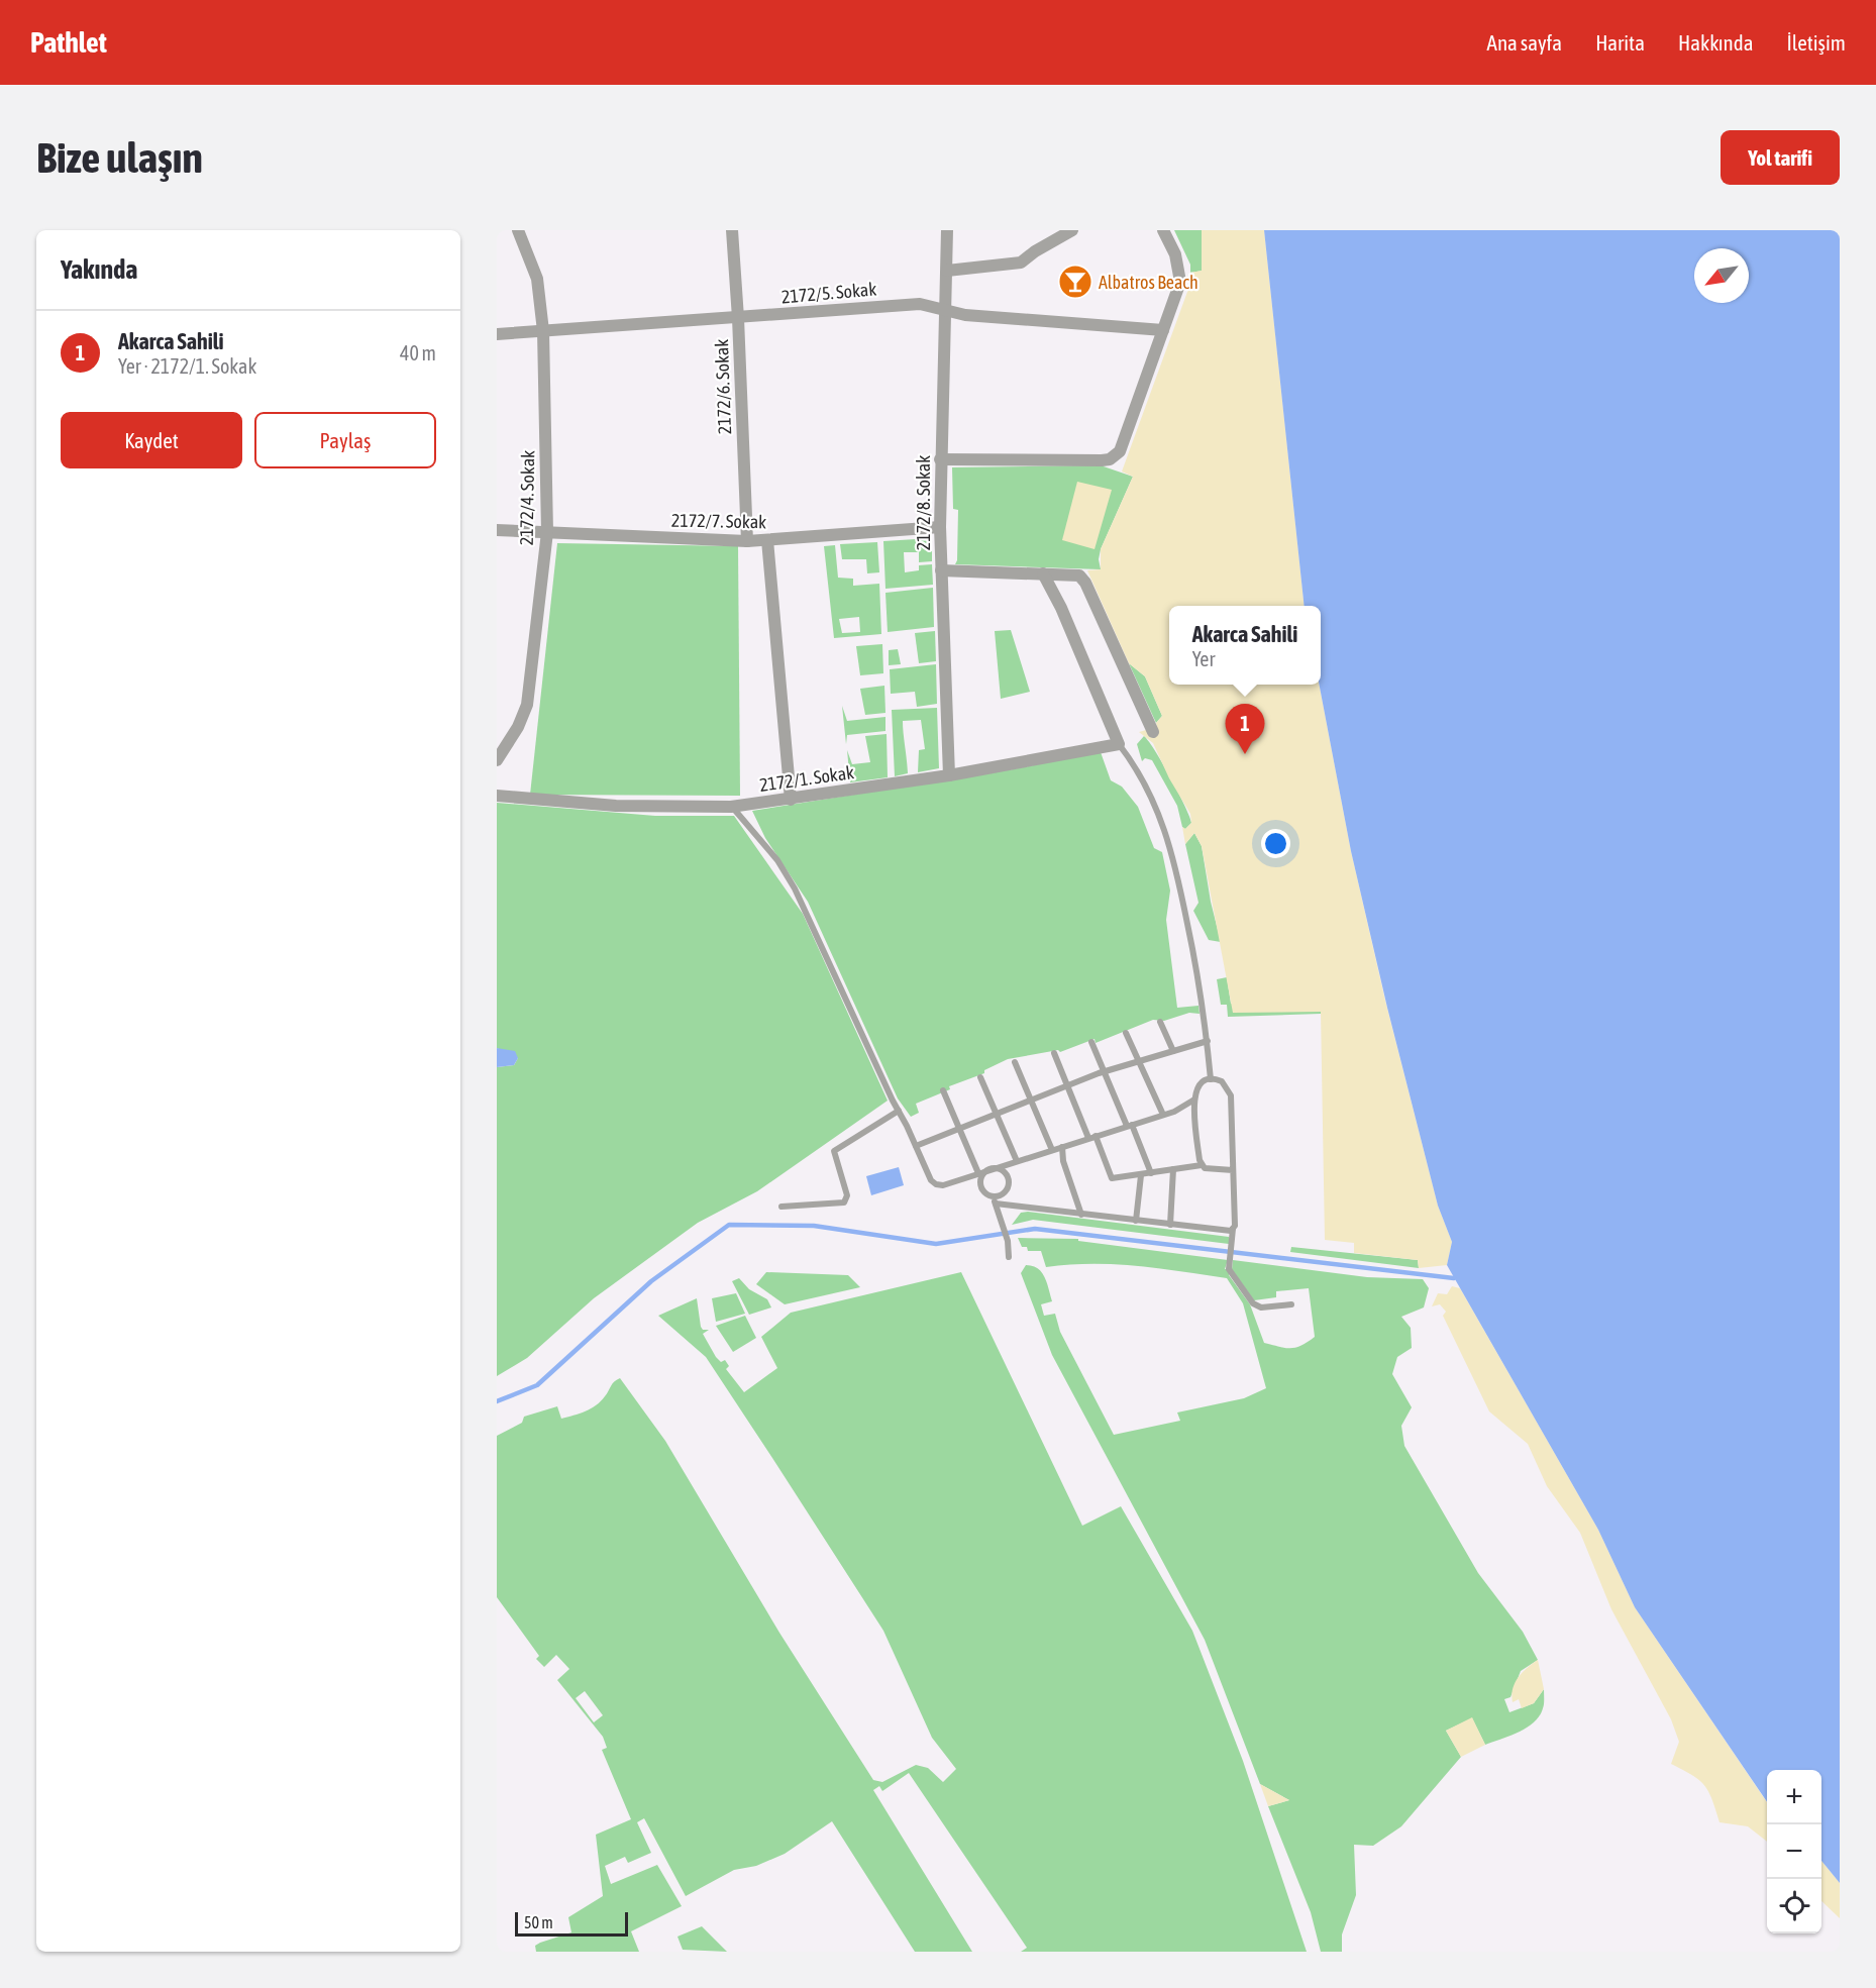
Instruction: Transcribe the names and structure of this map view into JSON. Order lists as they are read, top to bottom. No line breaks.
{"streets":{"street":["2172/5. Sokak","2172/6. Sokak","2172/4. Sokak","2172/8. Sokak","2172/7. Sokak","2172/1. Sokak"]},"crossings":[["2172/5. Sokak","2172/6. Sokak"],["2172/5. Sokak","2172/4. Sokak"],["2172/5. Sokak","2172/8. Sokak"],["2172/6. Sokak","2172/7. Sokak"],["2172/4. Sokak","2172/7. Sokak"],["2172/8. Sokak","2172/7. Sokak"],["2172/8. Sokak","2172/1. Sokak"]],"places":{"bar":["Albatros Beach"]},"scale_bar":"50 m","north":"bottom left","page":{"header":"Pathlet","nav":["Ana sayfa","Harita","Hakkında","İletişim"],"buttons":["Yol tarifi",["Kaydet","Paylaş"]],"title":"Bize ulaşın","heading":"Yakında","list":[{"mark":"1","name":"Akarca Sahili","note":"Yer · 2172/1. Sokak","value":"40 m"}],"popup":["Akarca Sahili","Yer"],"pins":"1","map_buttons":["+","−"],"scale":"50 m"}}
